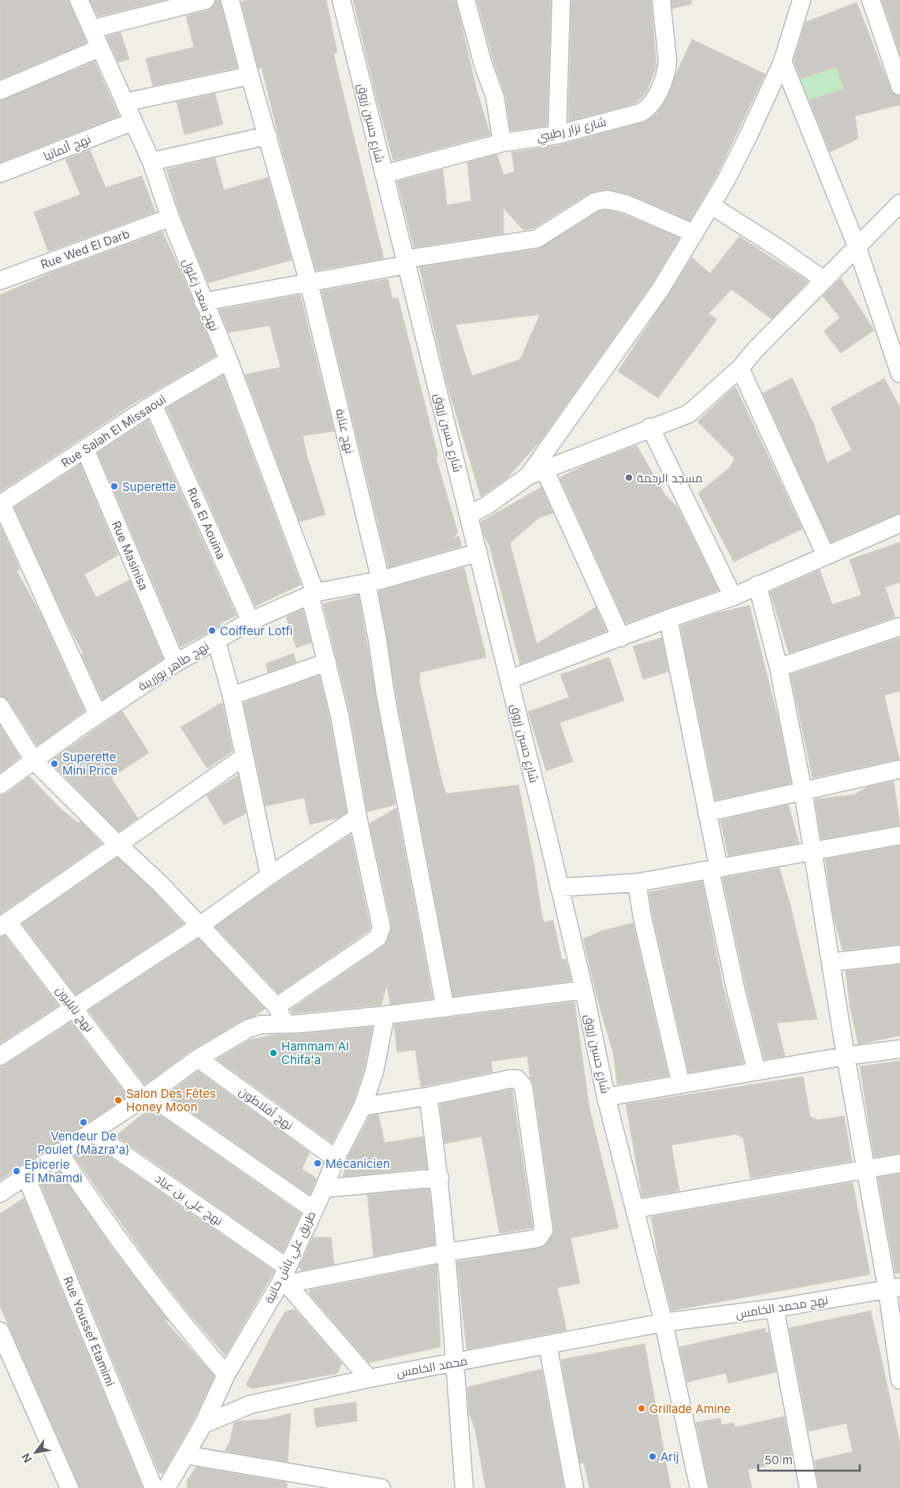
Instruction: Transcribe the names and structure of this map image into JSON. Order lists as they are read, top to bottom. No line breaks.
{"streets":{"street":["شارع حسين زروق","شارع نزار رطيبي","نهج ألمانيا","Rue Wed El Darb","نهج سعد زغلول","Rue Salah El Missaoui","نهج عنابة","Rue El Aouina","Rue Masinisa","نهج طاهر بوزريبة","نهج نابليون","نهج أفلاطون","نهج علي بن عياد","طريق علي باش حانبة","نهج محمد الخامس","Rue Youssef Etamimi","محمد الخامس"]},"crossings":[["شارع حسين زروق","شارع نزار رطيبي"],["شارع حسين زروق","نهج طاهر بوزريبة"],["شارع حسين زروق","نهج محمد الخامس"],["شارع حسين زروق","محمد الخامس"],["نهج ألمانيا","نهج سعد زغلول"],["Rue Wed El Darb","نهج سعد زغلول"],["نهج سعد زغلول","Rue Salah El Missaoui"],["نهج سعد زغلول","نهج طاهر بوزريبة"],["Rue Salah El Missaoui","Rue El Aouina"],["Rue Salah El Missaoui","Rue Masinisa"],["نهج عنابة","نهج طاهر بوزريبة"],["Rue El Aouina","نهج طاهر بوزريبة"],["Rue Masinisa","نهج طاهر بوزريبة"],["نهج نابليون","طريق علي باش حانبة"],["نهج أفلاطون","طريق علي باش حانبة"],["نهج علي بن عياد","طريق علي باش حانبة"],["نهج علي بن عياد","محمد الخامس"],["طريق علي باش حانبة","محمد الخامس"],["نهج محمد الخامس","محمد الخامس"]],"places":["مسجد الرحمة","Superette","Coiffeur Lotfi","Superette Mini Price","Hammam Al Chifa'a","Salon Des Fêtes Honey Moon","Vendeur De Poulet (Mazra'a)","Mécanicien","Epicerie El Mhamdi","Grillade Amine","Arij"],"scale_bar":"50 m","north":"bottom left"}
